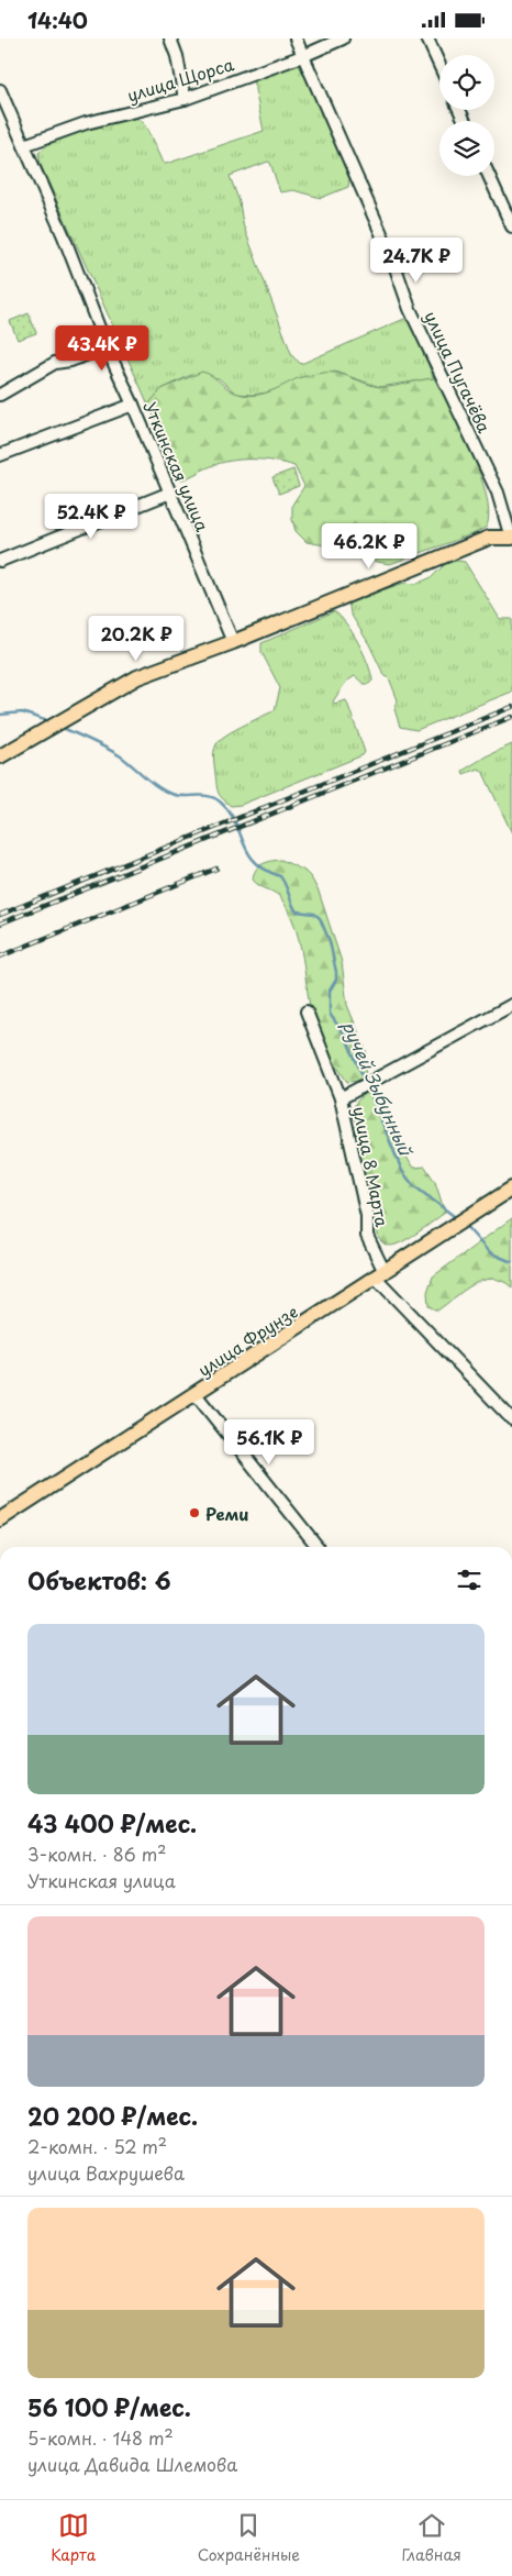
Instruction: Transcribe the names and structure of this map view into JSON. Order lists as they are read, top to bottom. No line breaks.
{"streets":{"main road":["улица Фрунзе"],"street":["улица Щорса","улица Пугачёва","Уткинская улица","улица 8 Марта"]},"crossings":[["улица Щорса","улица Пугачёва"],["улица Щорса","Уткинская улица"],["улица 8 Марта","улица Фрунзе"]],"water":["ручей Зыбунный"],"places":["Реми"],"page":{"status":"14:40","price":["24.7K ₽","43.4K ₽","52.4K ₽","46.2K ₽","20.2K ₽","56.1K ₽"],"heading":"Объектов: 6","list":[{"name":"43 400 ₽/мес.","note":"3-комн. · 86 m² · Уткинская улица"},{"name":"20 200 ₽/мес.","note":"2-комн. · 52 m² · улица Вахрушева"},{"name":"56 100 ₽/мес.","note":"5-комн. · 148 m² · улица Давида Шлемова"}],"tabs":["Карта","Сохранённые","Главная"]}}
